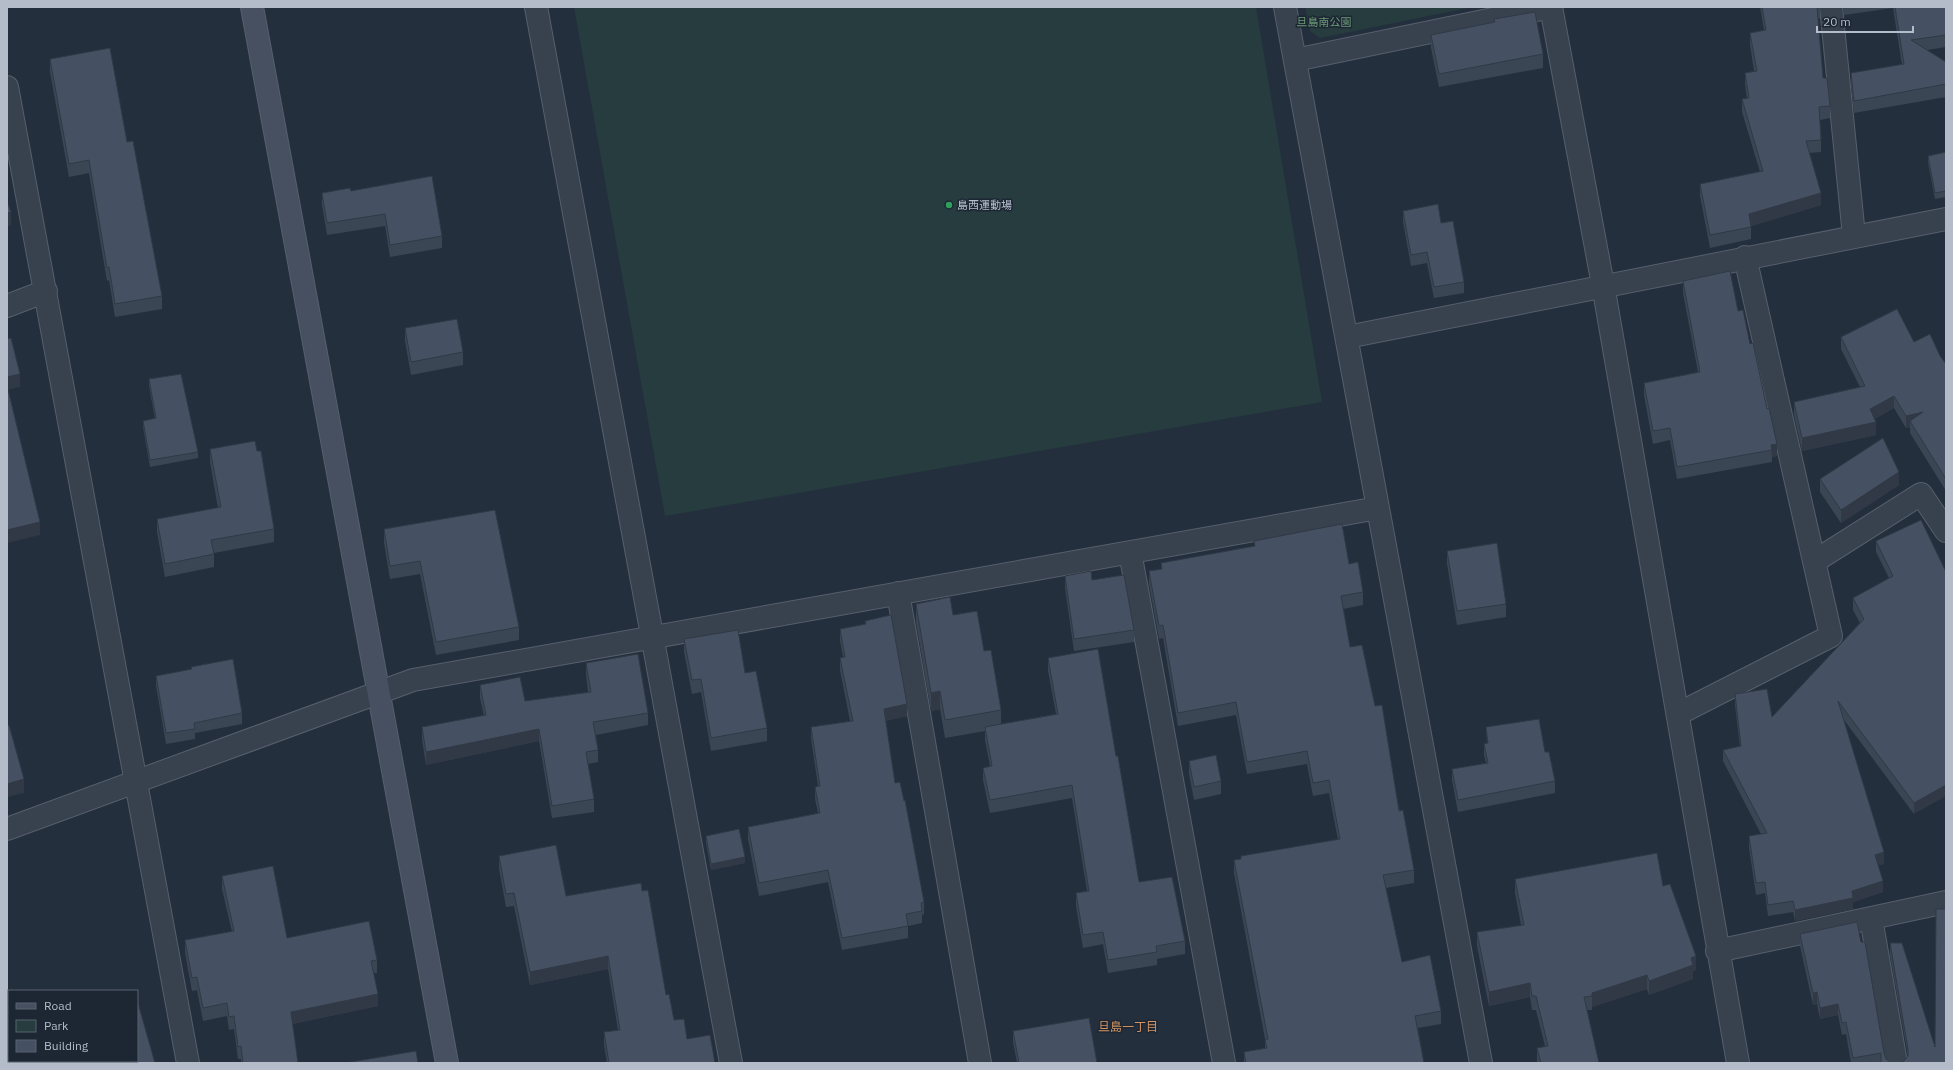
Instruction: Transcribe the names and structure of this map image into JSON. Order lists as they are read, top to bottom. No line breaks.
{"districts":["旦島一丁目"],"parks":["旦島南公園"],"places":["島西運動場"],"legend":["Road","Park","Building"],"scale_bar":"20 m"}
